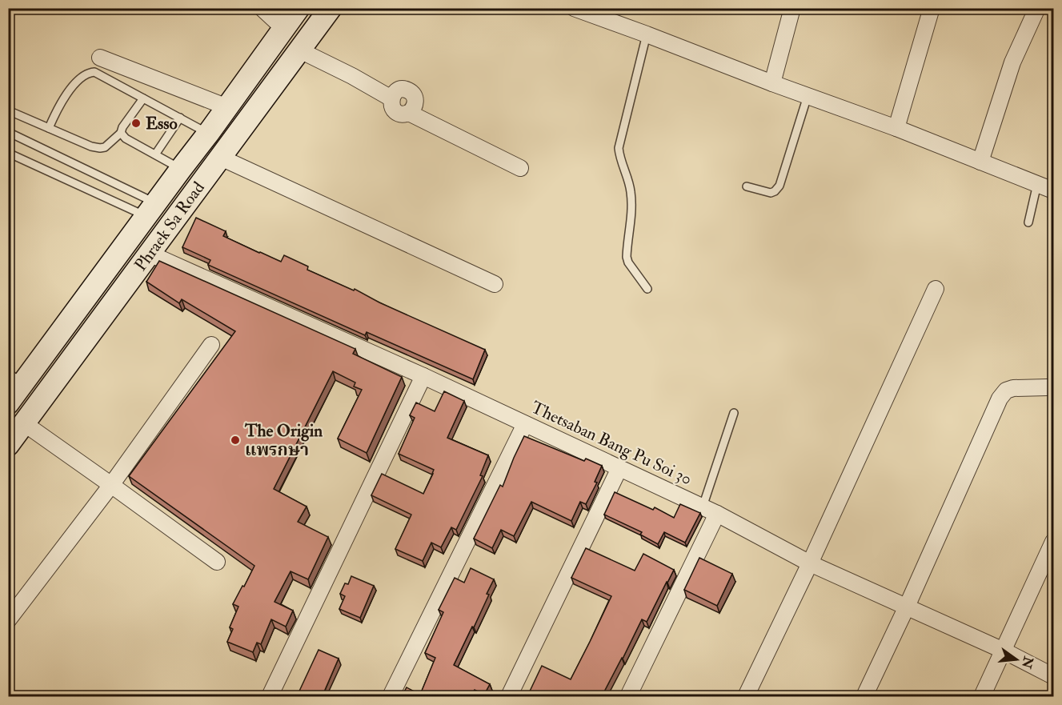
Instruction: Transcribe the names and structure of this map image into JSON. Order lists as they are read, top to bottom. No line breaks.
{"streets":{"main road":["Phraek Sa Road"],"street":["Thetsaban Bang Pu Soi 30"]},"crossings":[["Phraek Sa Road","Thetsaban Bang Pu Soi 30"]],"places":["Esso","The Origin แพรกษา"],"north":"right"}
